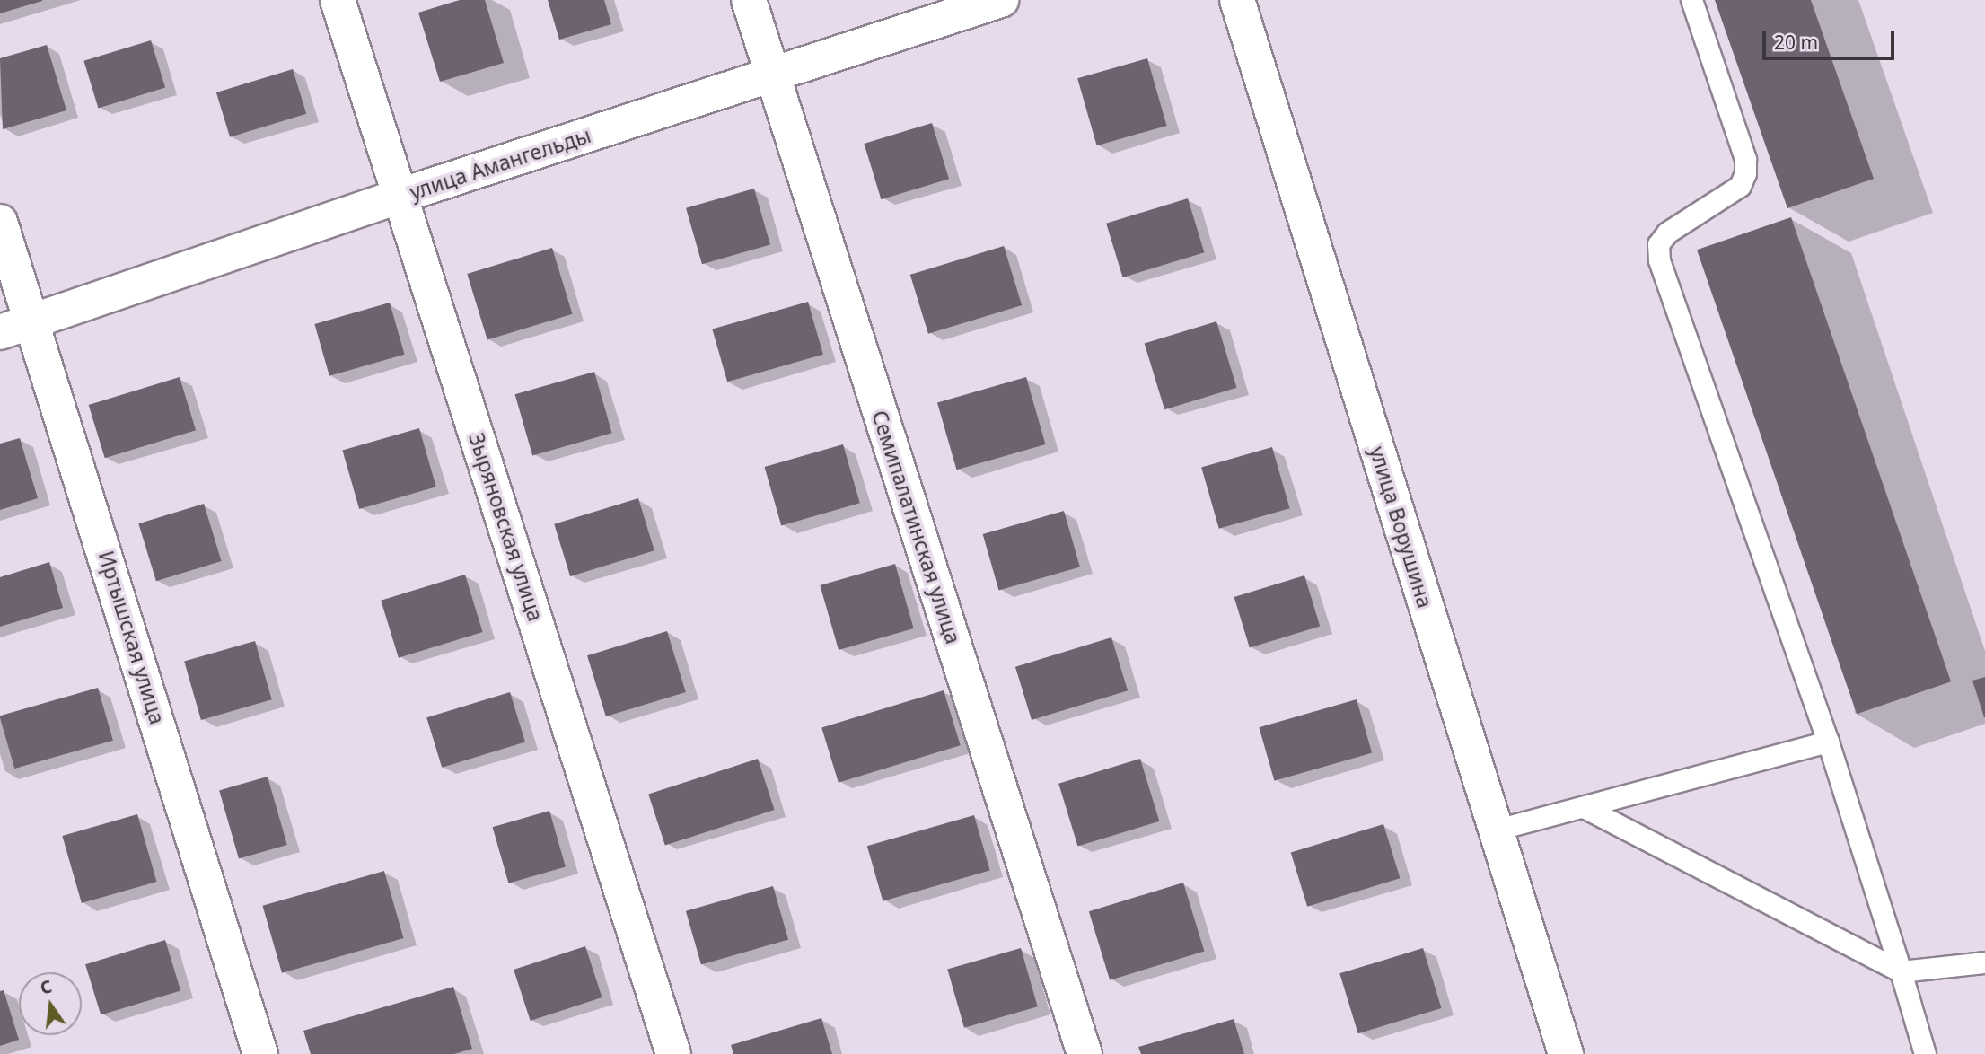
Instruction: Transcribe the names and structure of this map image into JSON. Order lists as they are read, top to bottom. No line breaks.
{"streets":{"street":["улица Амангельды","Зыряновская улица","Семипалатинская улица","улица Ворушина","Иртышская улица"]},"crossings":[["улица Амангельды","Зыряновская улица"],["улица Амангельды","Семипалатинская улица"],["улица Амангельды","Иртышская улица"]],"scale_bar":"20 m","north":"top"}
